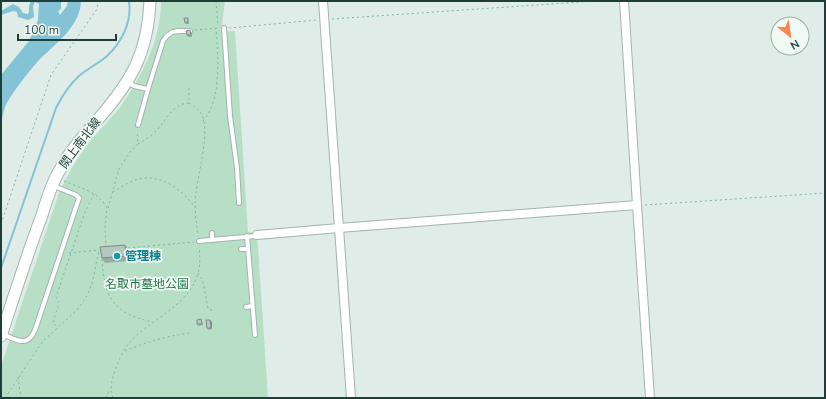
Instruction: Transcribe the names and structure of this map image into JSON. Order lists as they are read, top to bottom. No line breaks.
{"streets":{"street":["閖上南北線"]},"parks":["名取市墓地公園"],"places":["管理棟"],"scale_bar":"100 m","north":"bottom right"}
